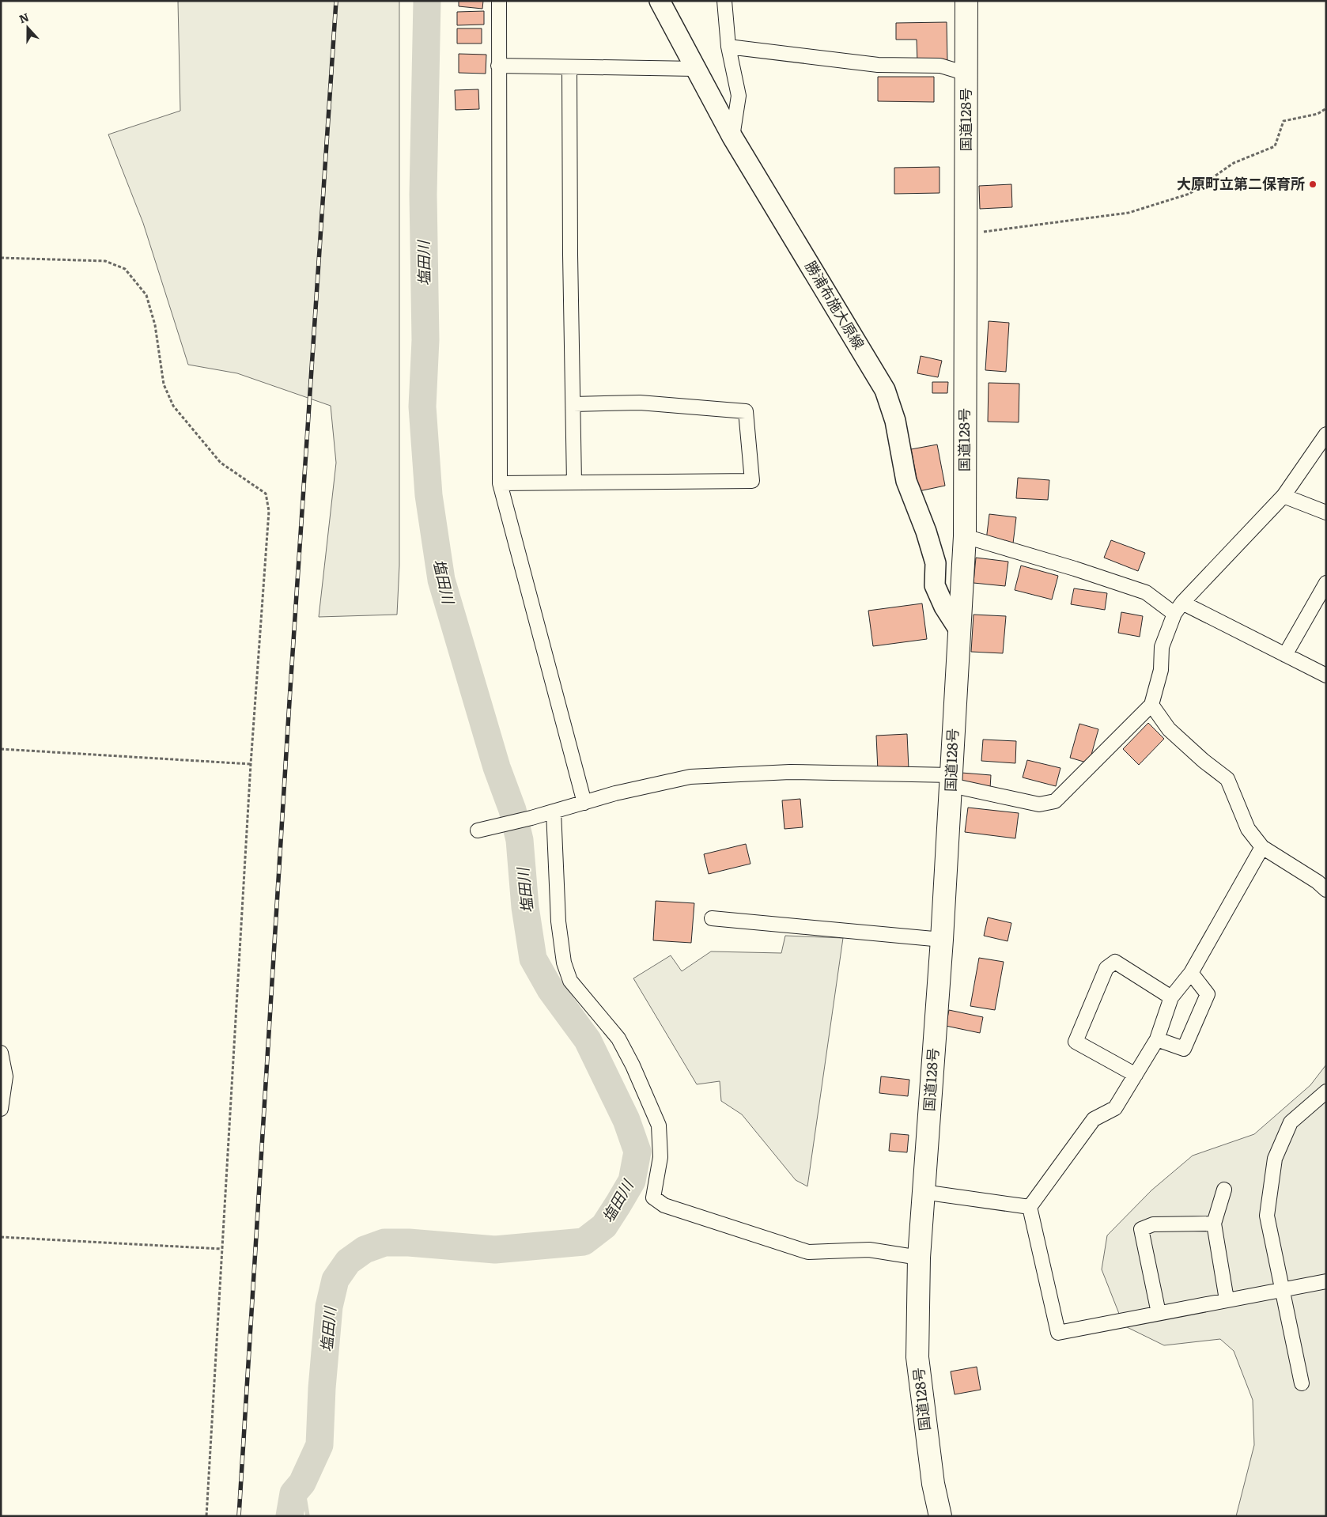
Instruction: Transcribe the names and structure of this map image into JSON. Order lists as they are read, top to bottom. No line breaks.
{"streets":{"highway":["国道128号"],"main road":["勝浦布施大原線"]},"crossings":[["国道128号","勝浦布施大原線"]],"water":["塩田川"],"places":["大原町立第二保育所"],"north":"top"}
